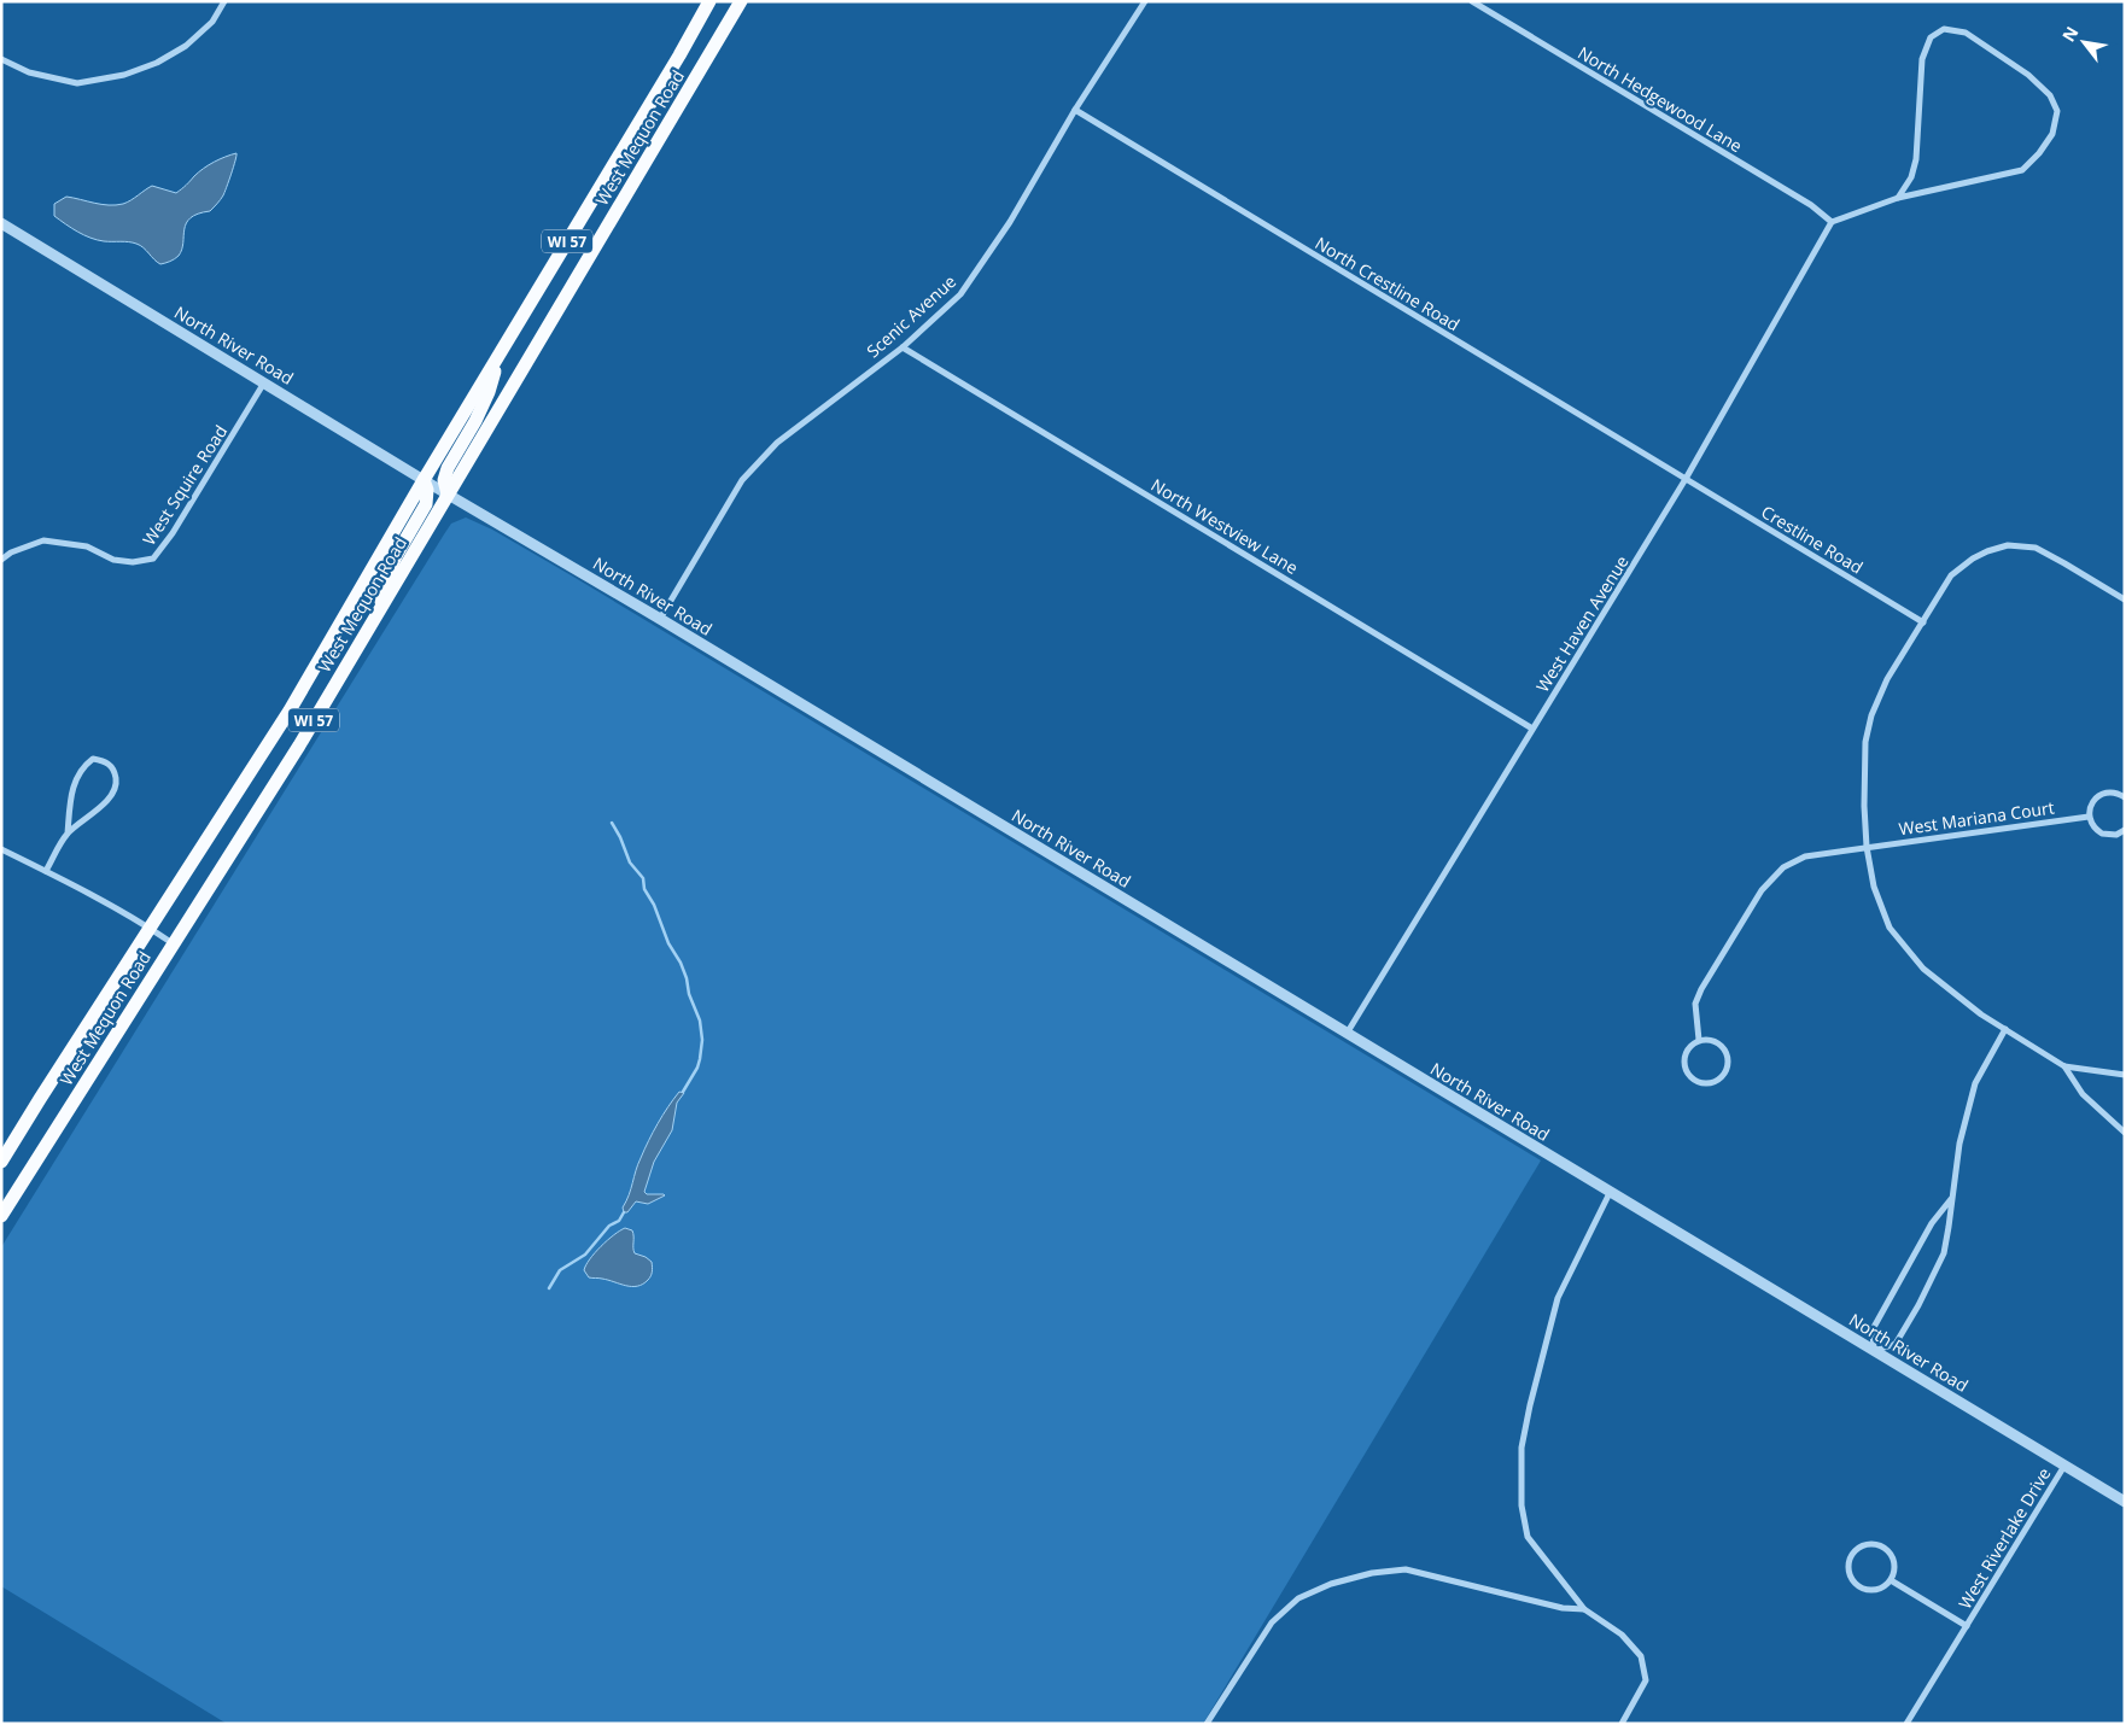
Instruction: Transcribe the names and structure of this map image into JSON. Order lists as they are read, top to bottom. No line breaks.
{"streets":{"main road":["West Mequon Road","WI 57"],"street":["North Hedgewood Lane","North Crestline Road","Scenic Avenue","North River Road","West Squire Road","North Westview Lane","Crestline Road","West Haven Avenue","West Mariana Court","West Riverlake Drive"]},"crossings":[["North Hedgewood Lane","West Haven Avenue"],["West Mequon Road","North River Road"],["North Crestline Road","Scenic Avenue"],["North Crestline Road","Crestline Road"],["North Crestline Road","West Haven Avenue"],["Scenic Avenue","North River Road"],["Scenic Avenue","North Westview Lane"],["North River Road","West Squire Road"],["North River Road","West Haven Avenue"],["North River Road","West Riverlake Drive"],["North Westview Lane","West Haven Avenue"],["Crestline Road","West Haven Avenue"]],"north":"top left"}
